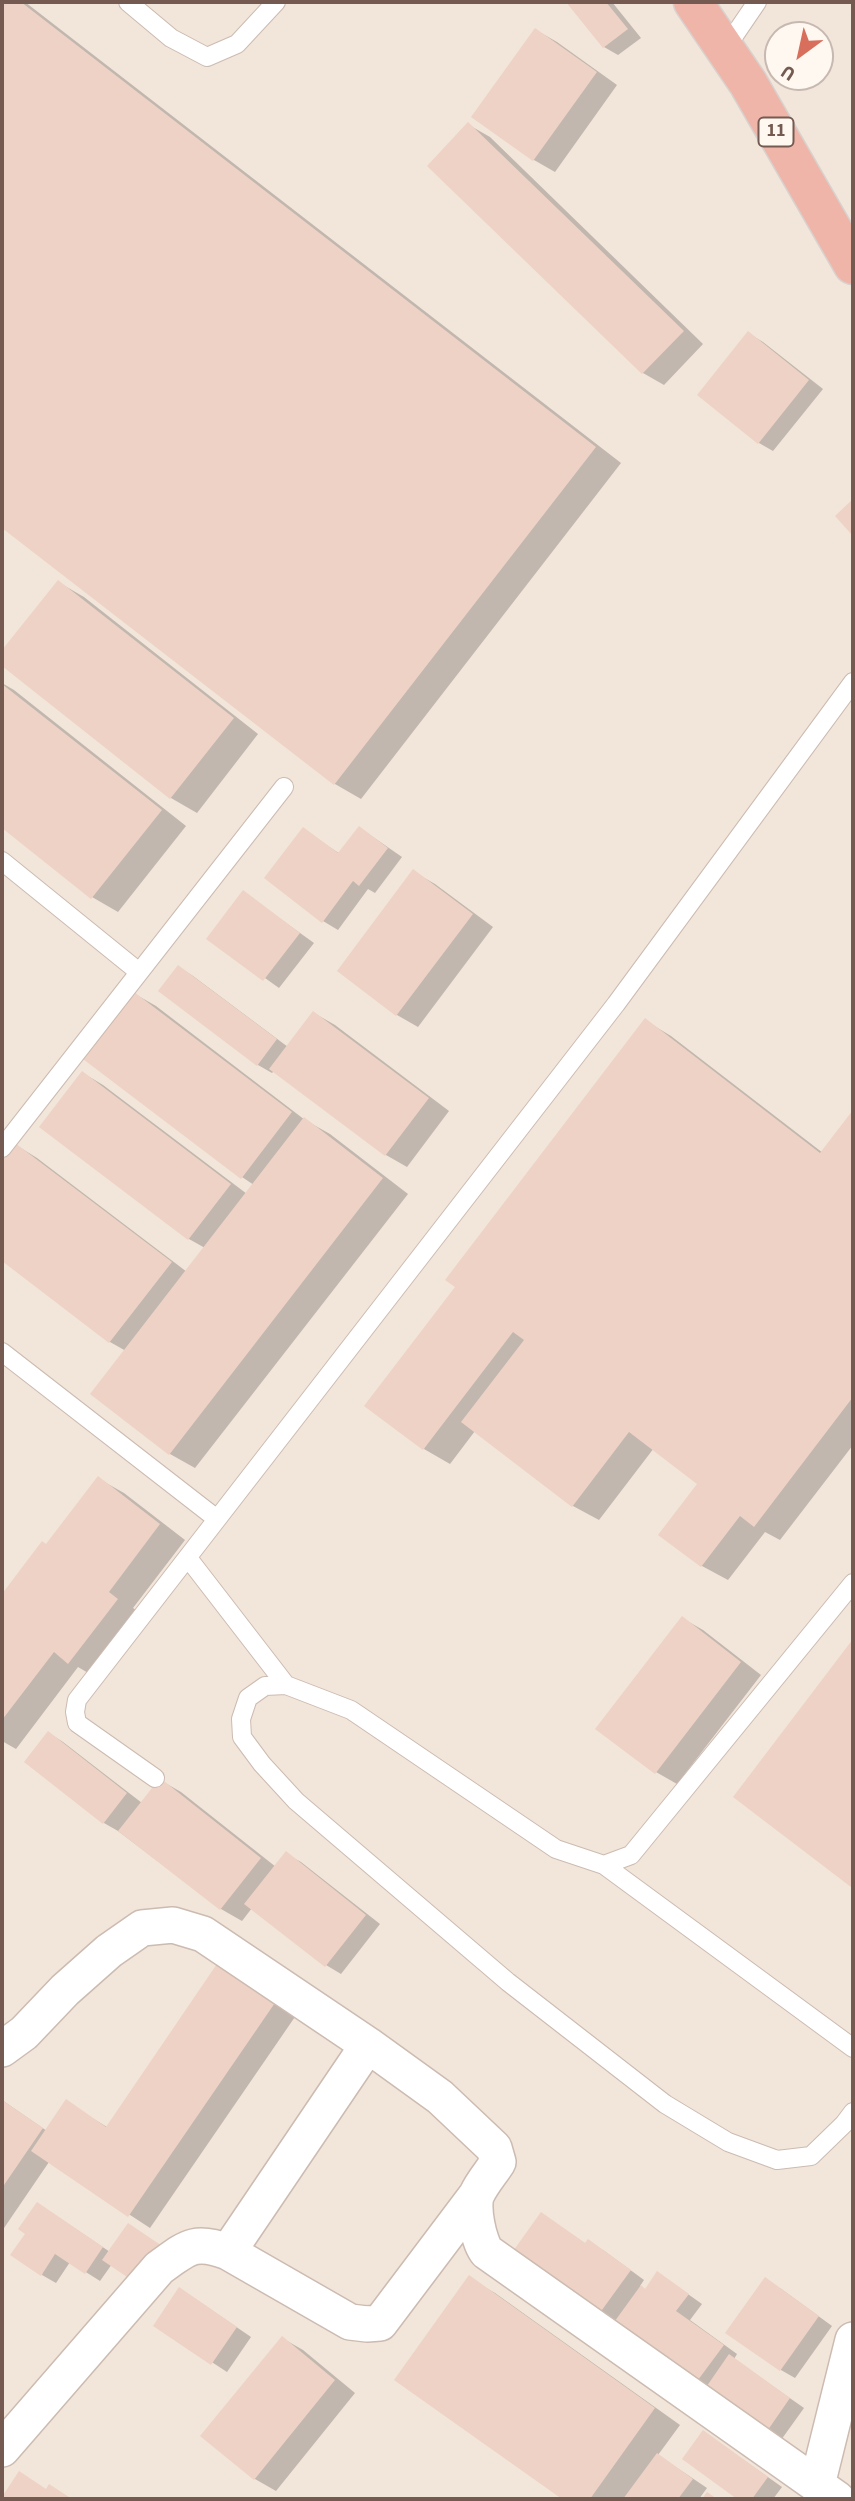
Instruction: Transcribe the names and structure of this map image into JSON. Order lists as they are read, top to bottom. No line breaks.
{"streets":{"highway":["11"]},"north":"bottom left"}
